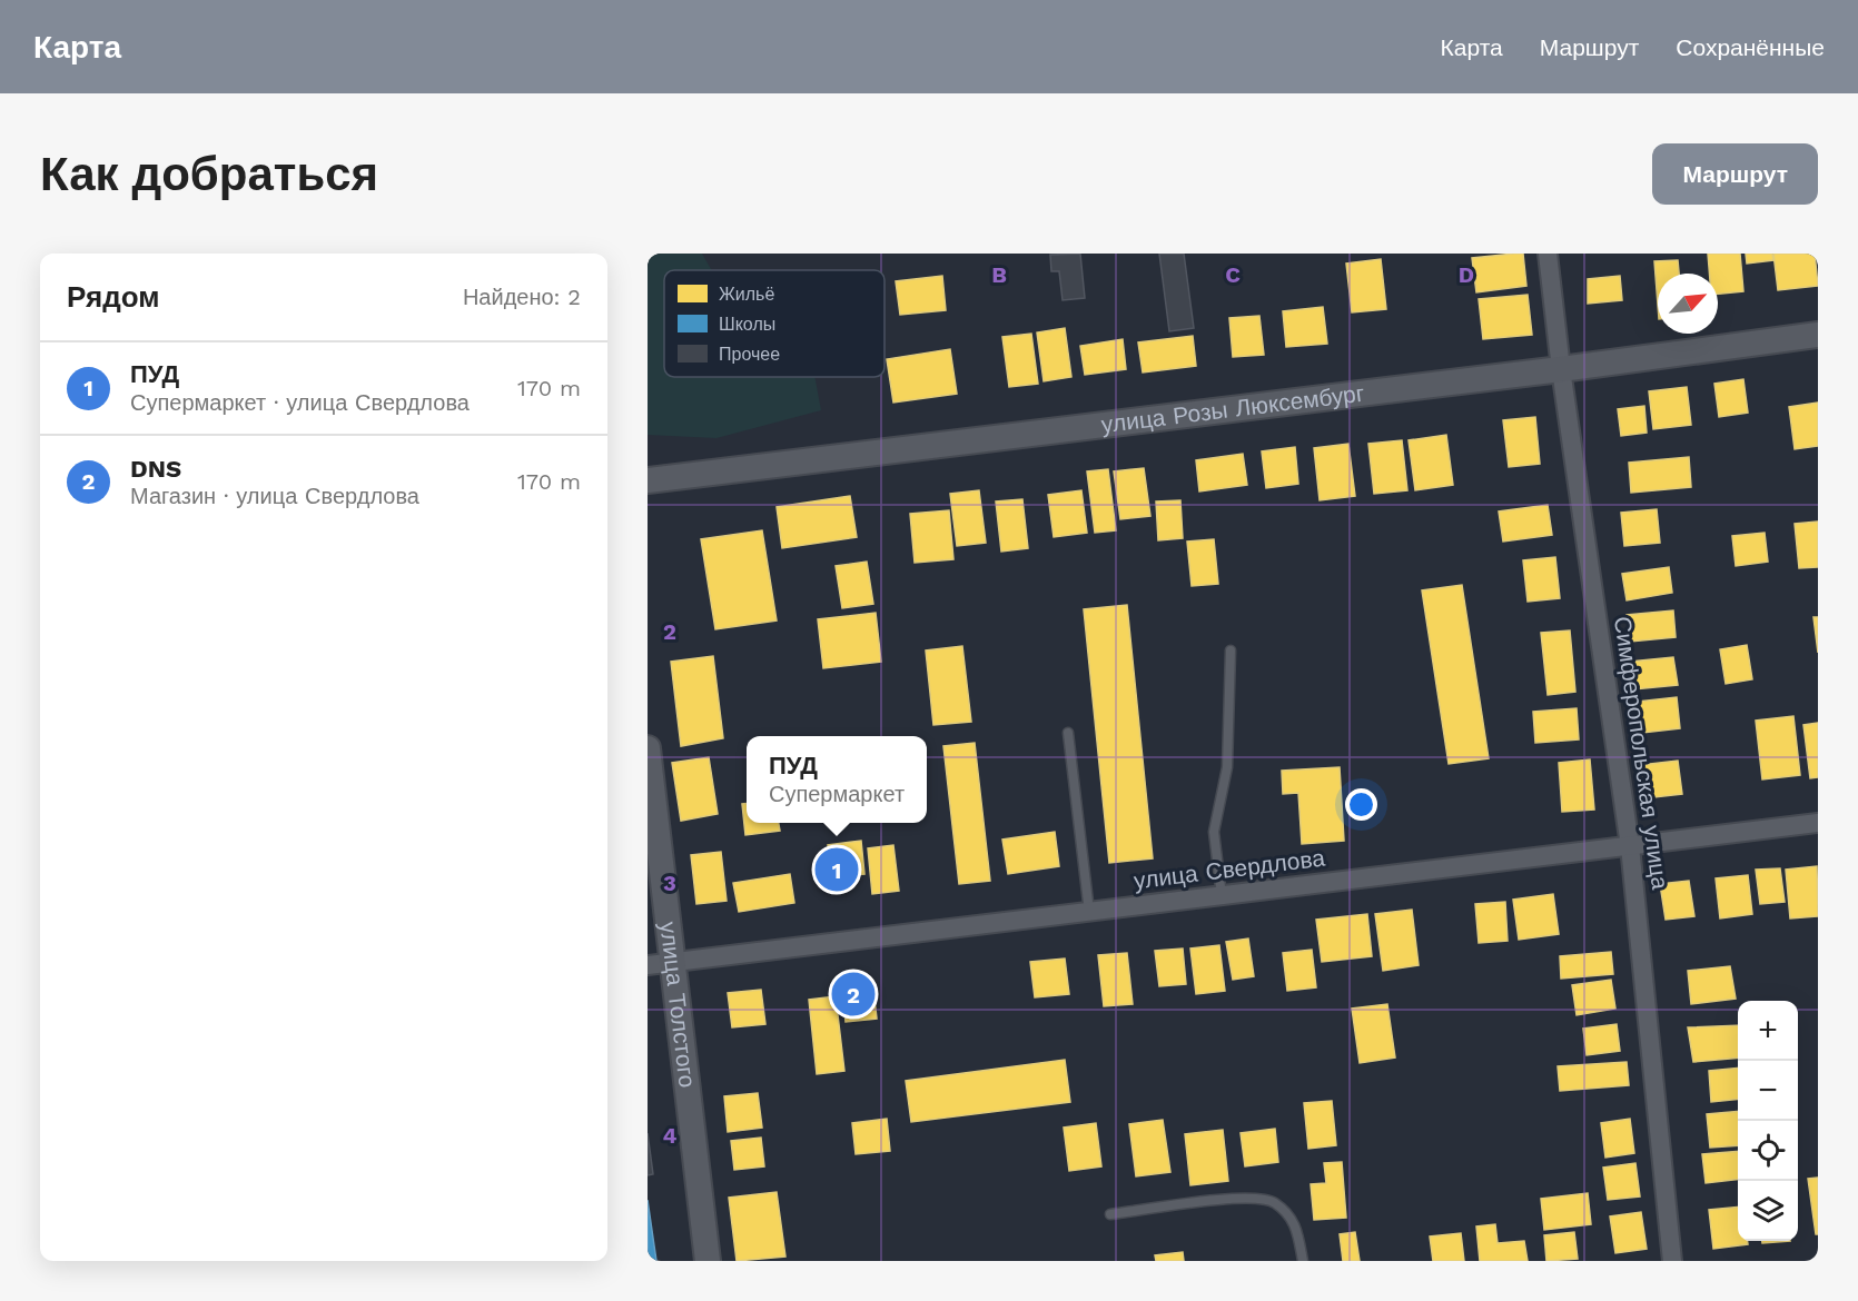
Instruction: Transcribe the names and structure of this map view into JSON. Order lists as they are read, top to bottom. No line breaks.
{"streets":{"main road":["улица Розы Люксембург","улица Толстого"],"street":["Симферопольская улица","улица Свердлова"]},"crossings":[["улица Розы Люксембург","Симферопольская улица"],["Симферопольская улица","улица Свердлова"],["улица Свердлова","улица Толстого"]],"legend":["Жильё","Школы","Прочее"],"north":"top right","page":{"header":"Карта","nav":["Карта","Маршрут","Сохранённые"],"buttons":"Маршрут","title":"Как добраться","heading":["Рядом","Найдено: 2"],"list":[{"mark":"1","name":"ПУД","note":"Супермаркет · улица Свердлова","value":"170 m"},{"mark":"2","name":"DNS","note":"Магазин · улица Свердлова","value":"170 m"}],"popup":["ПУД","Супермаркет"],"pins":["1","2"],"map_buttons":["+","−"]},"grid":{"columns":["B","C","D"],"rows":["2","3","4"]}}
